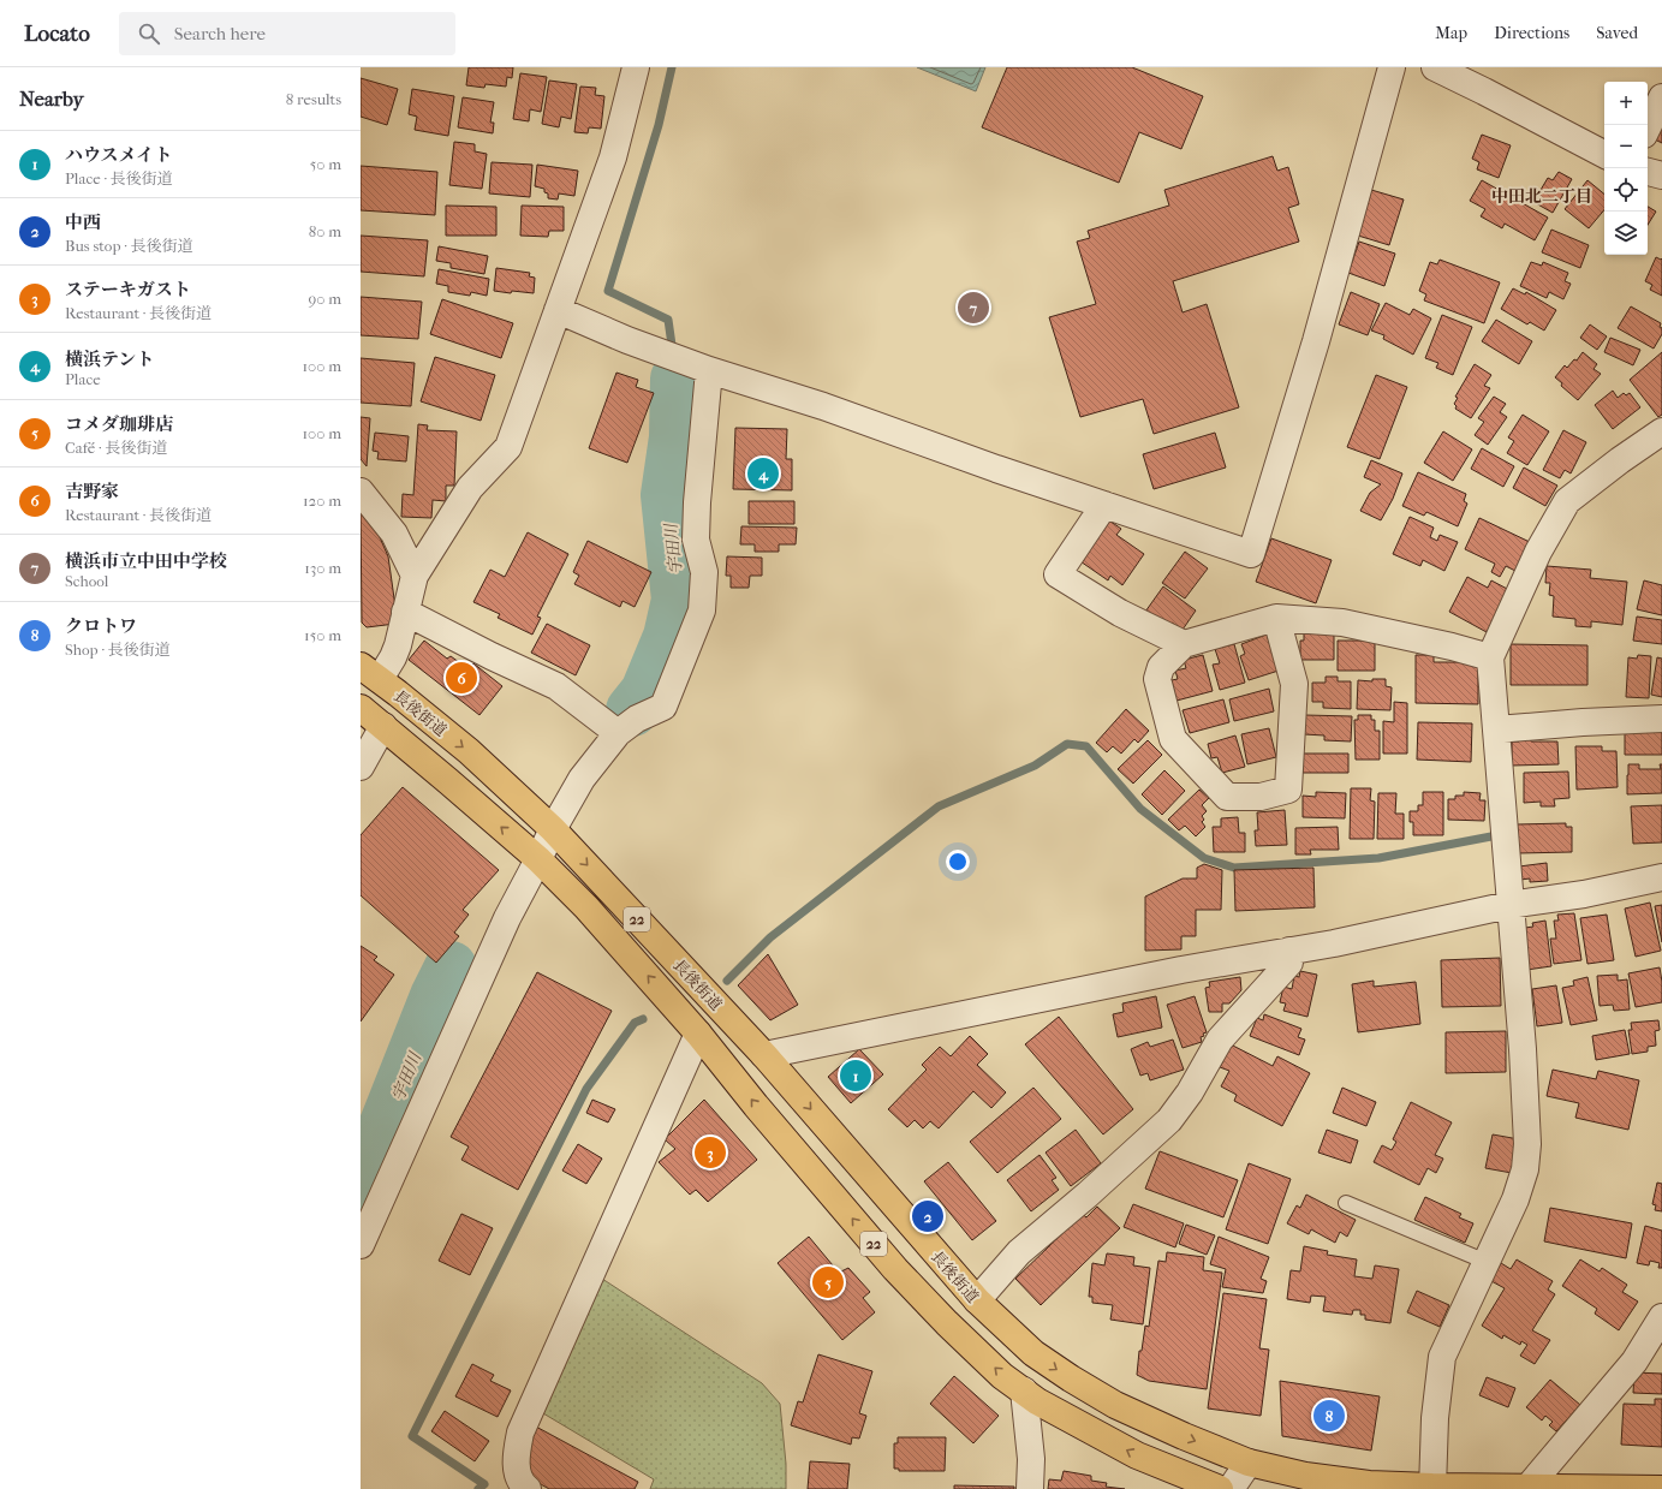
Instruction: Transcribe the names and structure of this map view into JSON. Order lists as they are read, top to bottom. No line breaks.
{"streets":{"main road":["長後街道","22"]},"districts":["中田北二丁目"],"water":["宇田川"],"page":{"header":"Locato","search":"Search here","nav":["Map","Directions","Saved"],"heading":["Nearby","8 results"],"map_buttons":["+","−"],"list":[{"mark":"1","name":"ハウスメイト","note":"Place · 長後街道","value":"50 m"},{"mark":"2","name":"中西","note":"Bus stop · 長後街道","value":"80 m"},{"mark":"3","name":"ステーキガスト","note":"Restaurant · 長後街道","value":"90 m"},{"mark":"4","name":"横浜テント","note":"Place","value":"100 m"},{"mark":"5","name":"コメダ珈琲店","note":"Café · 長後街道","value":"100 m"},{"mark":"6","name":"吉野家","note":"Restaurant · 長後街道","value":"120 m"},{"mark":"7","name":"横浜市立中田中学校","note":"School","value":"130 m"},{"mark":"8","name":"クロトワ","note":"Shop · 長後街道","value":"150 m"}],"pins":["7","4","6","1","3","2","5","8"]}}
